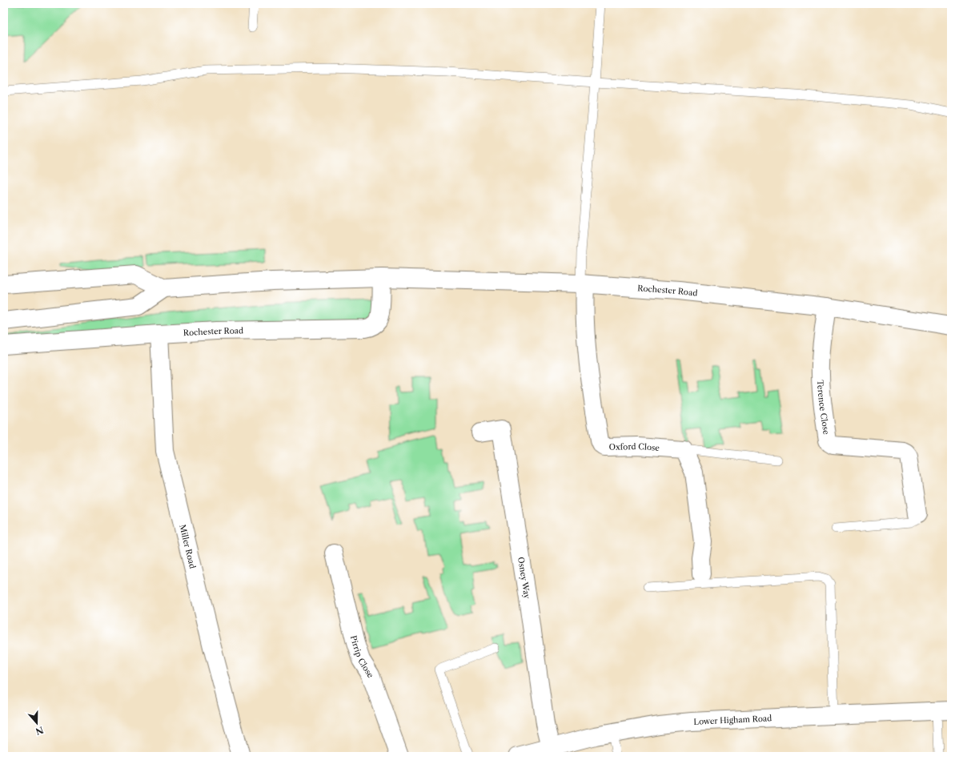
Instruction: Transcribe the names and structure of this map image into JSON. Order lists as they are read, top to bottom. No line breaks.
{"streets":{"street":["Rochester Road","Terence Close","Oxford Close","Miller Road","Osney Way","Pirrip Close","Lower Higham Road"]},"crossings":[["Rochester Road","Terence Close"],["Rochester Road","Oxford Close"],["Rochester Road","Miller Road"],["Osney Way","Lower Higham Road"]],"north":"bottom"}
